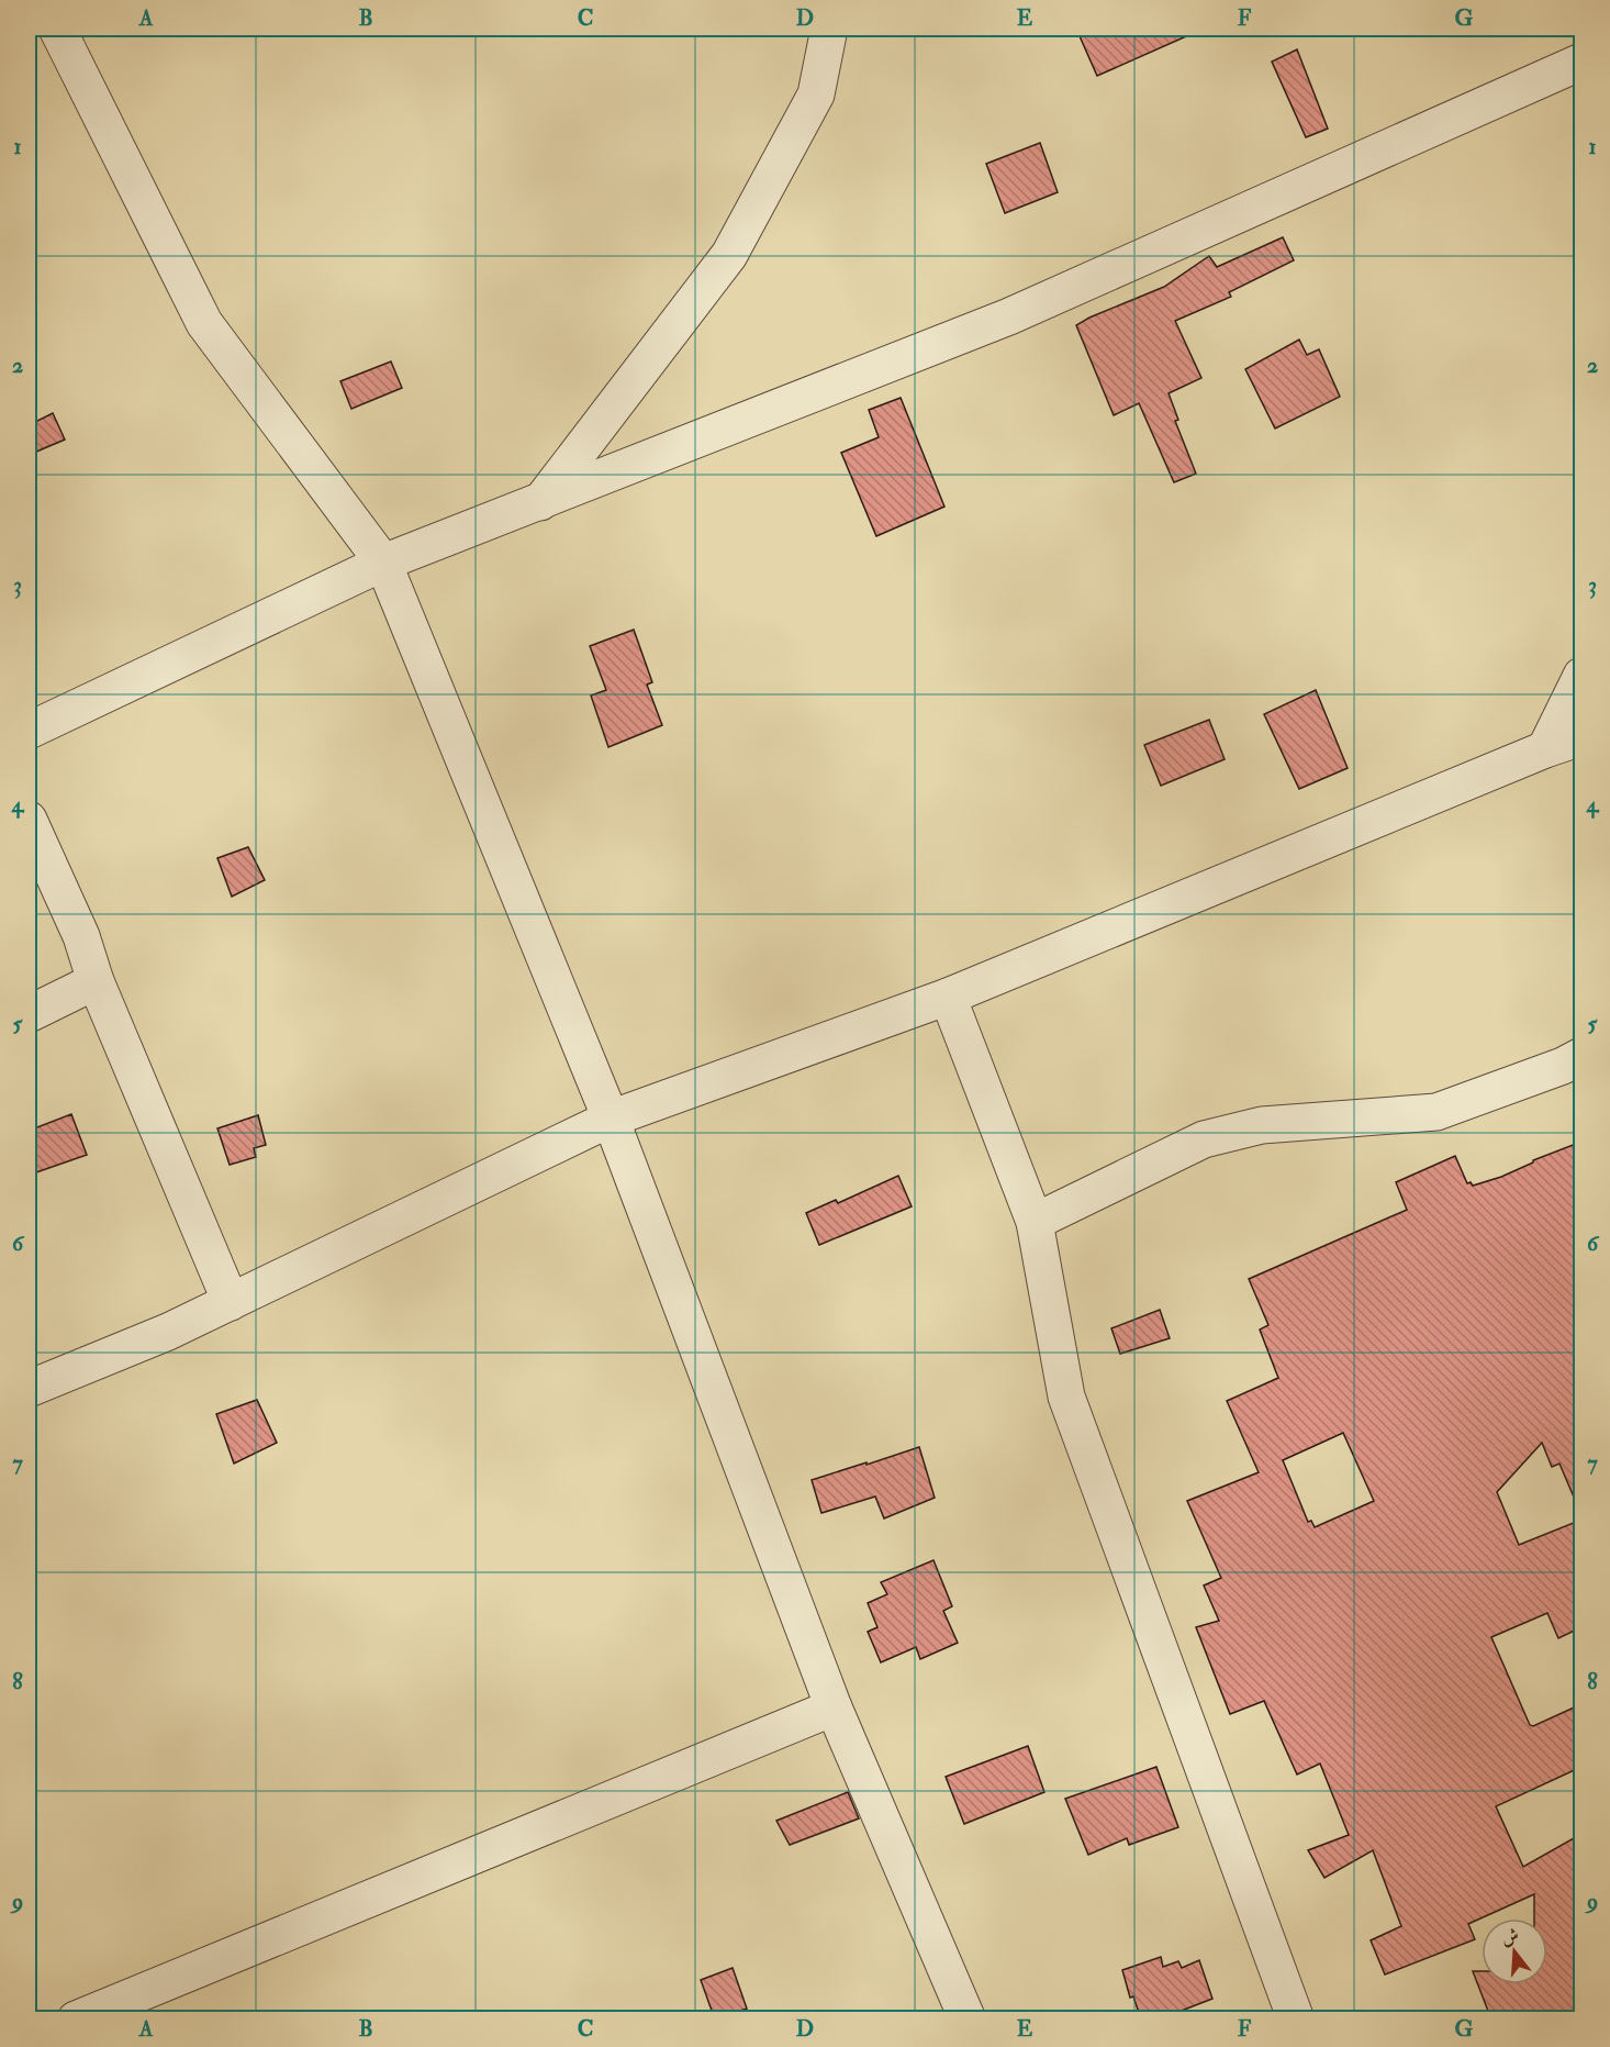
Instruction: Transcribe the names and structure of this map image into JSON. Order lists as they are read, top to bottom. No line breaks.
{"north":"top","grid":{"columns":["A","B","C","D","E","F","G"],"rows":["1","2","3","4","5","6","7","8","9"]}}
